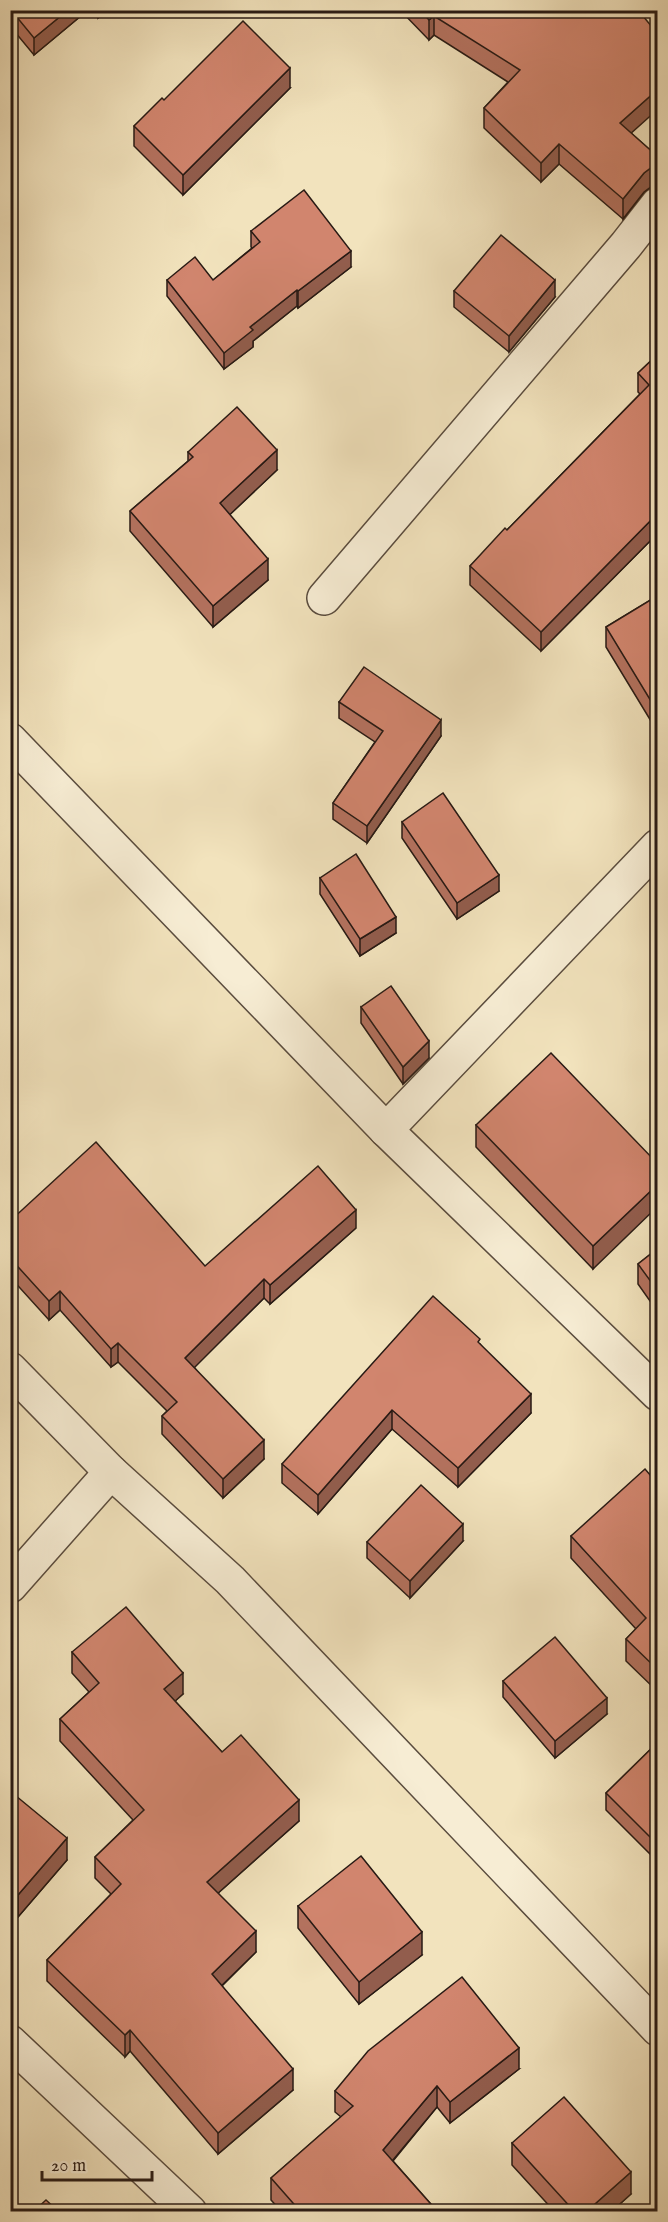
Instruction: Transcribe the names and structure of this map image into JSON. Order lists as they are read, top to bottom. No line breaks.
{"scale_bar":"20 m"}
